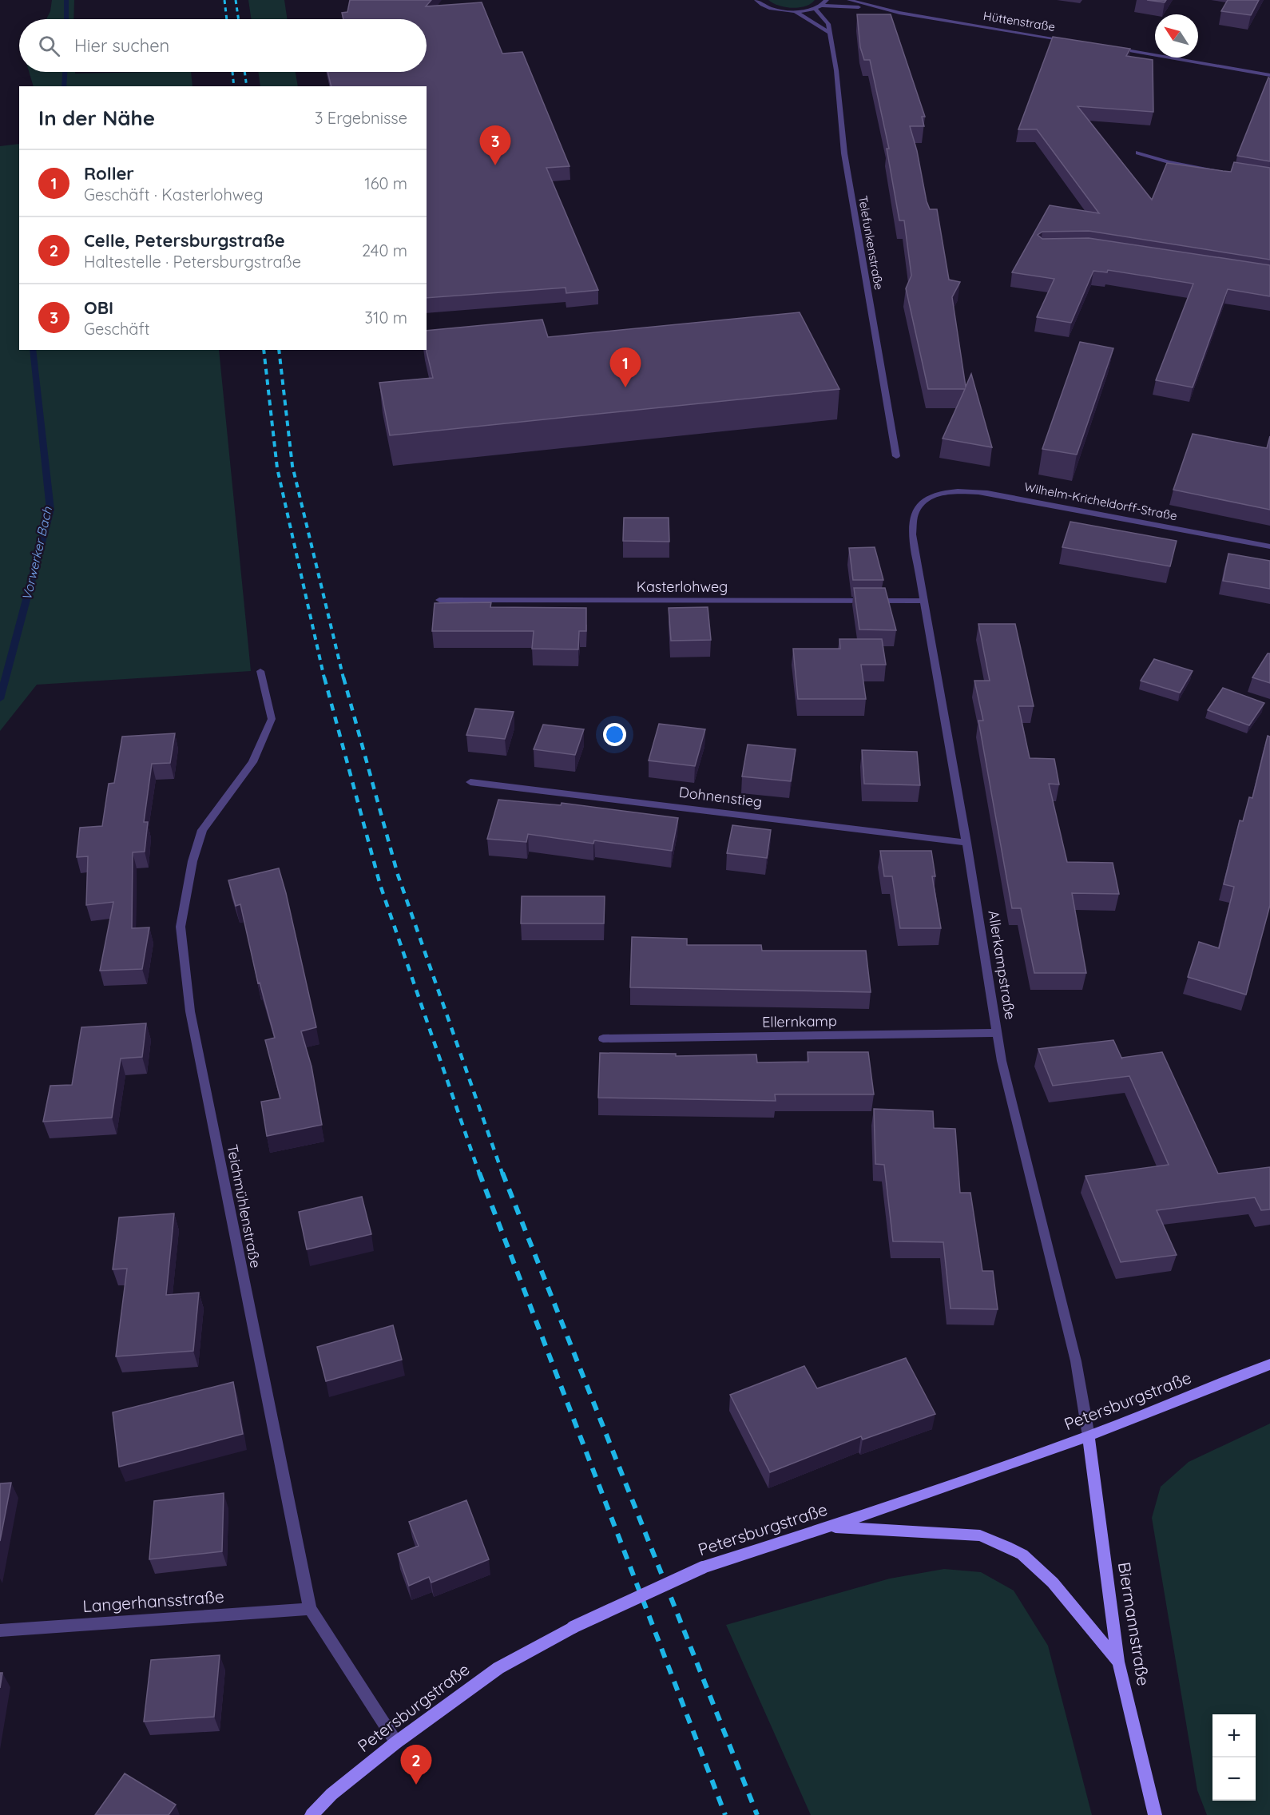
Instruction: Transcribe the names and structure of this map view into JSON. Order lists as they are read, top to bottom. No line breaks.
{"streets":{"main road":["Petersburgstraße","Biermannstraße"],"street":["Hüttenstraße","Telefunkenstraße","Wilhelm-Kricheldorff-Straße","Kasterlohweg","Dohnenstieg","Allerkampstraße","Ellernkamp","Teichmühlenstraße","Langerhansstraße"]},"crossings":[["Wilhelm-Kricheldorff-Straße","Allerkampstraße"],["Kasterlohweg","Allerkampstraße"],["Dohnenstieg","Allerkampstraße"],["Allerkampstraße","Ellernkamp"],["Allerkampstraße","Petersburgstraße"],["Allerkampstraße","Biermannstraße"],["Teichmühlenstraße","Petersburgstraße"],["Teichmühlenstraße","Langerhansstraße"],["Petersburgstraße","Biermannstraße"]],"water":["Vorwerker Bach"],"north":"top left","page":{"search":"Hier suchen","heading":["In der Nähe","3 Ergebnisse"],"pins":["3","1","2"],"list":[{"mark":"1","name":"Roller","note":"Geschäft · Kasterlohweg","value":"160 m"},{"mark":"2","name":"Celle, Petersburgstraße","note":"Haltestelle · Petersburgstraße","value":"240 m"},{"mark":"3","name":"OBI","note":"Geschäft","value":"310 m"}],"map_buttons":["+","−"]}}
